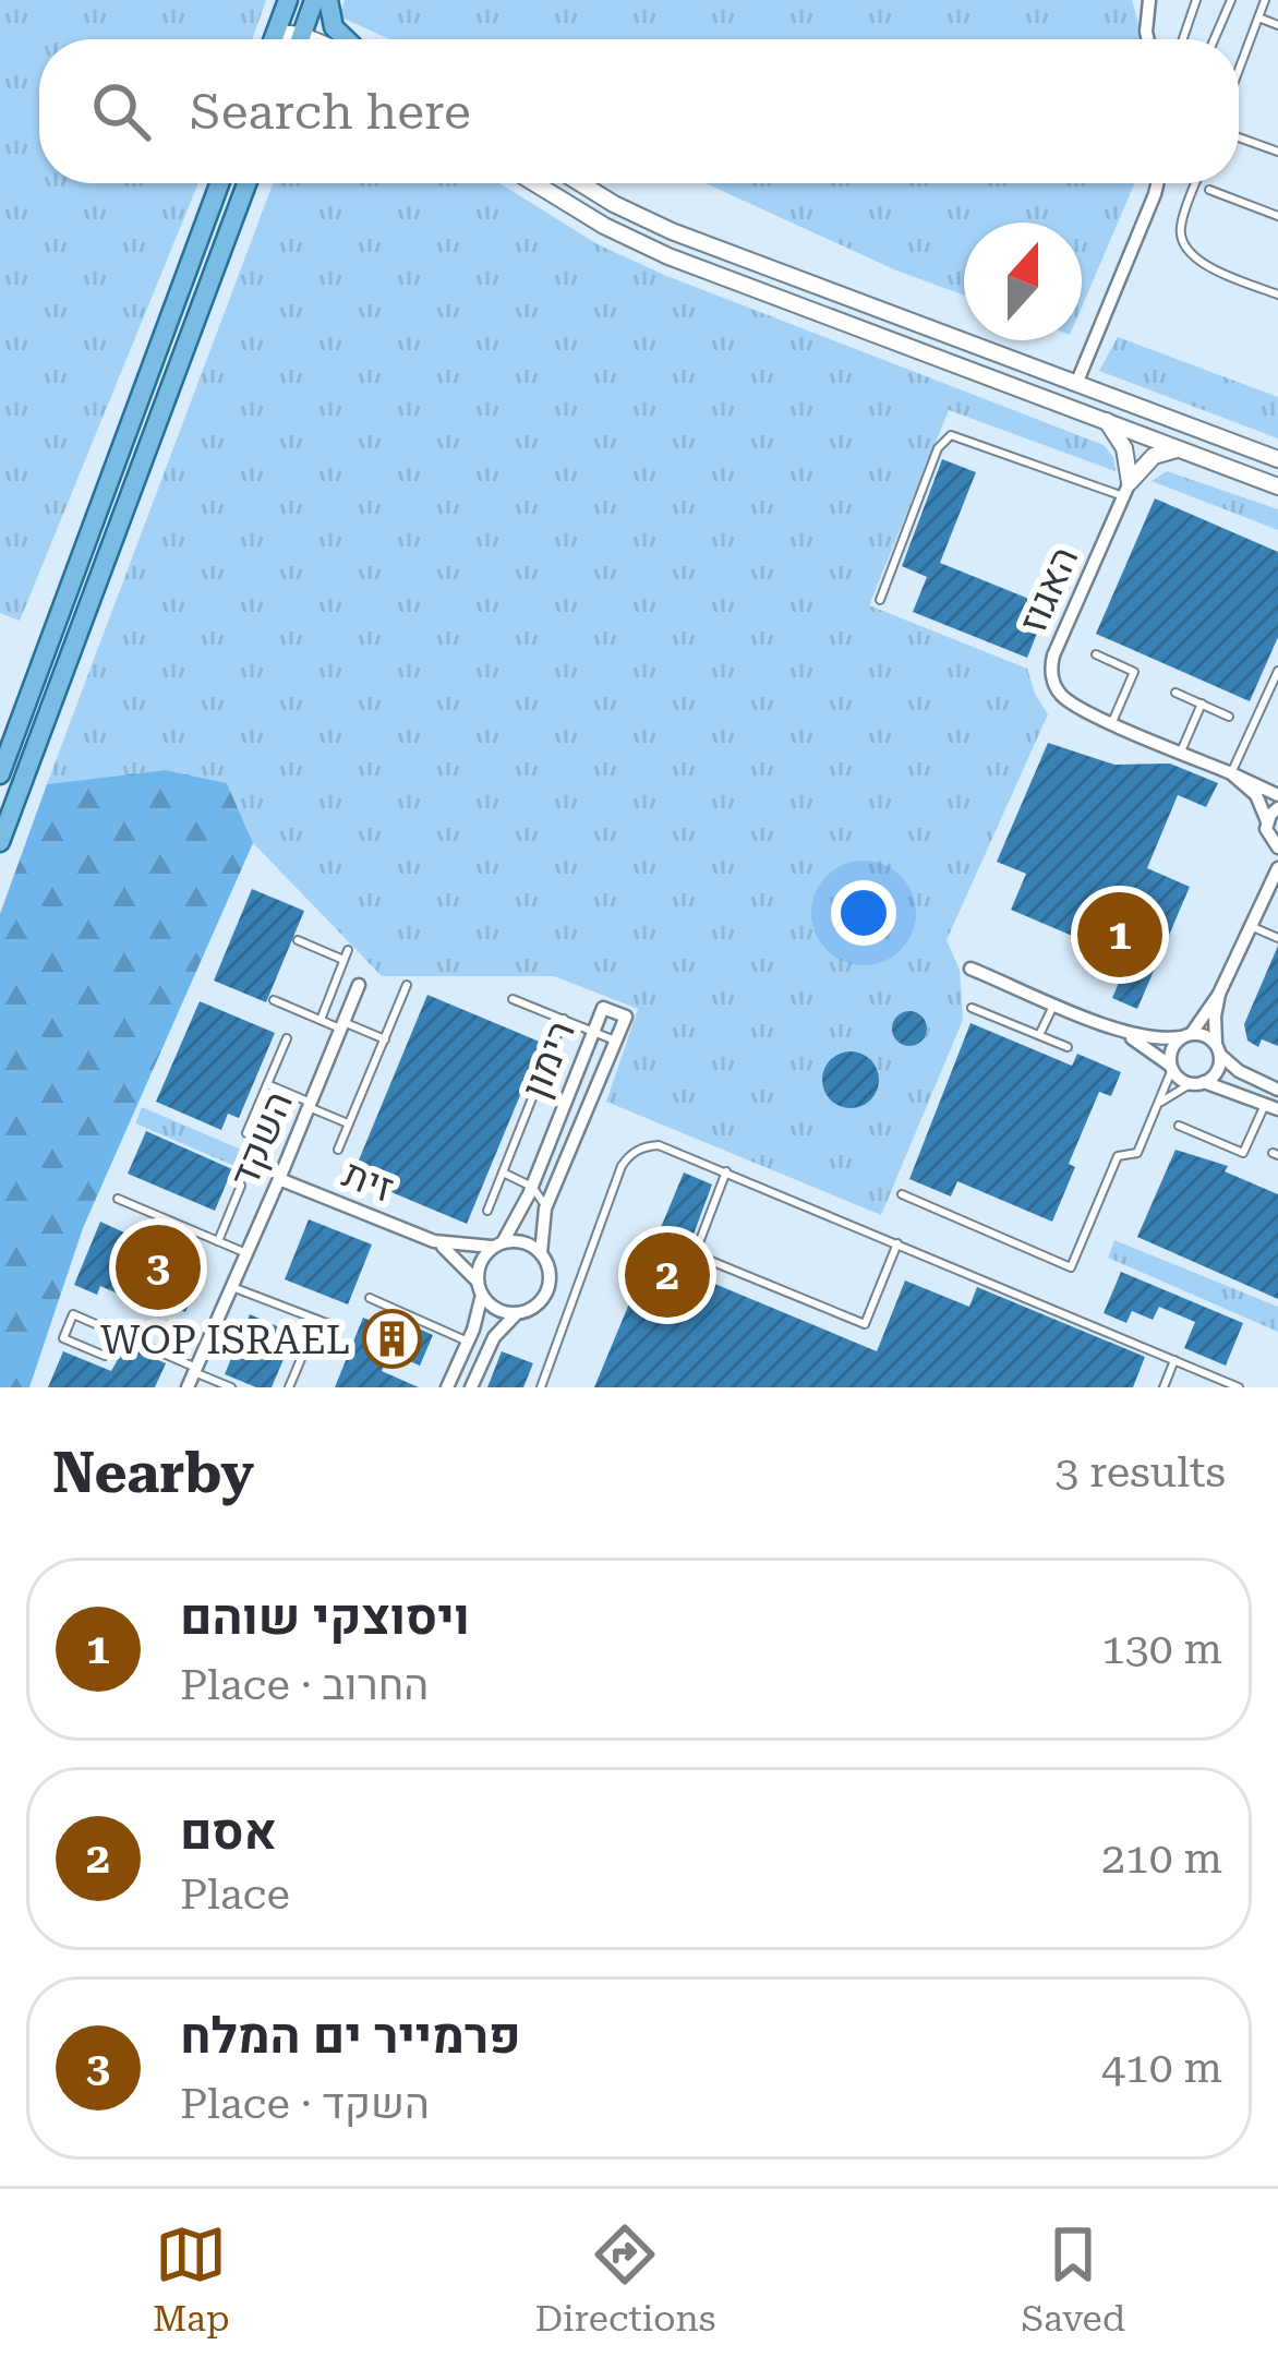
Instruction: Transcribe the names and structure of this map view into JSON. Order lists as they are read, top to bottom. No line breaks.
{"streets":{"street":["האגוז","רימון","השקד","זית"]},"crossings":[["רימון","זית"],["השקד","זית"]],"places":{"building":["WOP ISRAEL"]},"north":"top","page":{"search":"Search here","pins":["1","3","2"],"heading":["Nearby","3 results"],"list":[{"mark":"1","name":"ויסוצקי שוהם","note":"Place · החרוב","value":"130 m"},{"mark":"2","name":"אסם","note":"Place","value":"210 m"},{"mark":"3","name":"פרמייר ים המלח","note":"Place · השקד","value":"410 m"}],"nav":["Map","Directions","Saved"]}}
